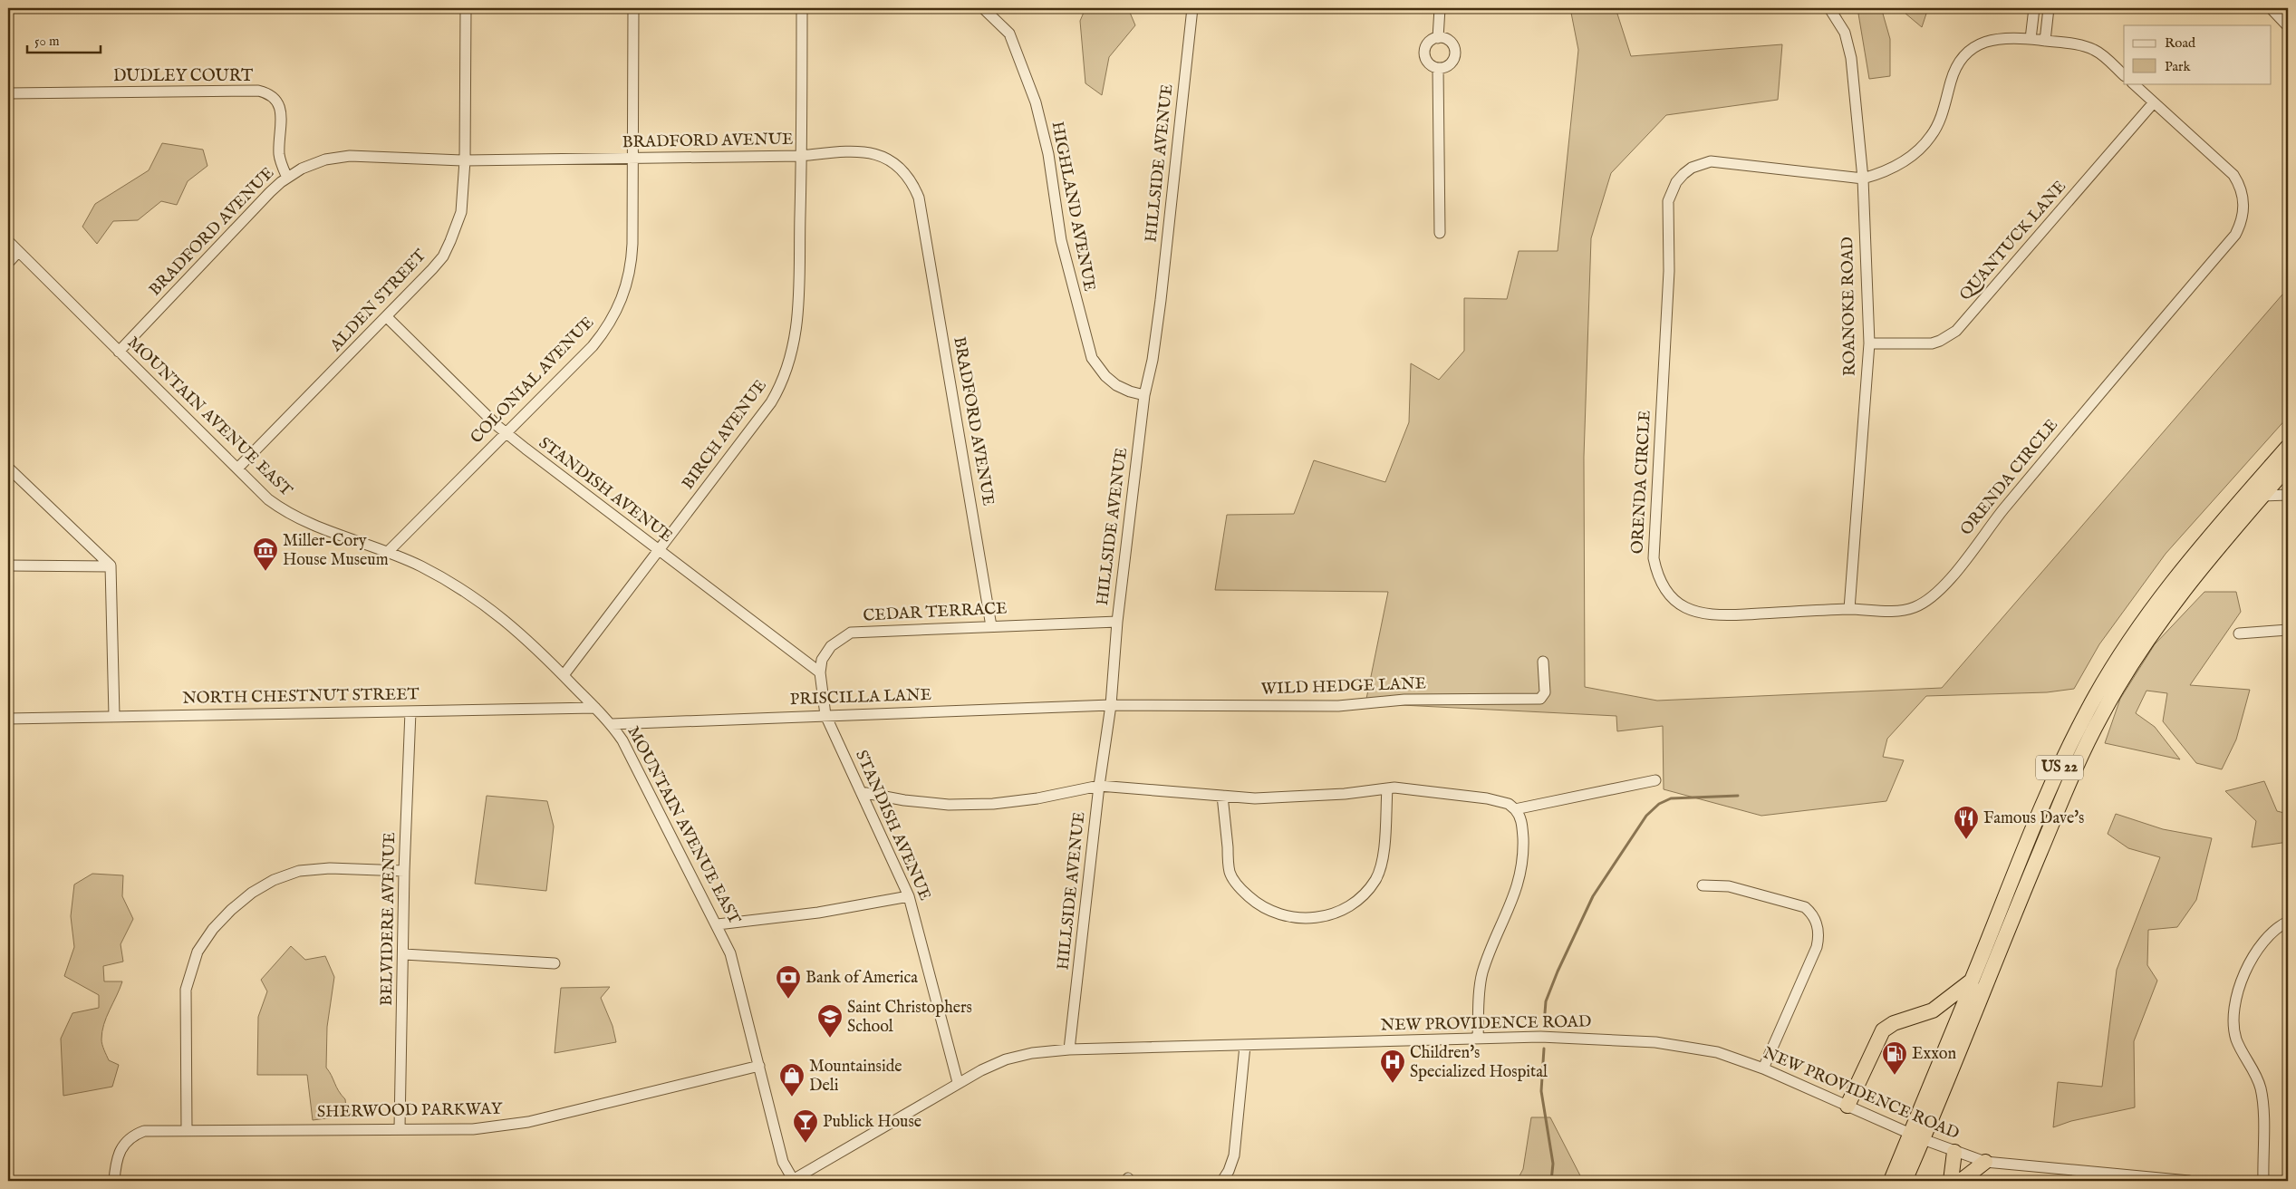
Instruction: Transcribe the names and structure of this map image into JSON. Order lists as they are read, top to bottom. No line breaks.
{"streets":{"highway":["US 22"],"street":["DUDLEY COURT","BRADFORD AVENUE","HILLSIDE AVENUE","HIGHLAND AVENUE","QUANTUCK LANE","ALDEN STREET","ROANOKE ROAD","COLONIAL AVENUE","MOUNTAIN AVENUE EAST","BIRCH AVENUE","ORENDA CIRCLE","STANDISH AVENUE","CEDAR TERRACE","WILD HEDGE LANE","NORTH CHESTNUT STREET","PRISCILLA LANE","BELVIDERE AVENUE","NEW PROVIDENCE ROAD","SHERWOOD PARKWAY"]},"crossings":[["DUDLEY COURT","BRADFORD AVENUE"],["BRADFORD AVENUE","ALDEN STREET"],["BRADFORD AVENUE","COLONIAL AVENUE"],["BRADFORD AVENUE","MOUNTAIN AVENUE EAST"],["BRADFORD AVENUE","BIRCH AVENUE"],["BRADFORD AVENUE","CEDAR TERRACE"],["HILLSIDE AVENUE","HIGHLAND AVENUE"],["HILLSIDE AVENUE","CEDAR TERRACE"],["HILLSIDE AVENUE","WILD HEDGE LANE"],["HILLSIDE AVENUE","PRISCILLA LANE"],["HILLSIDE AVENUE","NEW PROVIDENCE ROAD"],["QUANTUCK LANE","ROANOKE ROAD"],["QUANTUCK LANE","ORENDA CIRCLE"],["ALDEN STREET","MOUNTAIN AVENUE EAST"],["ALDEN STREET","STANDISH AVENUE"],["ROANOKE ROAD","ORENDA CIRCLE"],["COLONIAL AVENUE","MOUNTAIN AVENUE EAST"],["COLONIAL AVENUE","STANDISH AVENUE"],["MOUNTAIN AVENUE EAST","BIRCH AVENUE"],["MOUNTAIN AVENUE EAST","NORTH CHESTNUT STREET"],["MOUNTAIN AVENUE EAST","PRISCILLA LANE"],["MOUNTAIN AVENUE EAST","NEW PROVIDENCE ROAD"],["MOUNTAIN AVENUE EAST","SHERWOOD PARKWAY"],["BIRCH AVENUE","STANDISH AVENUE"],["STANDISH AVENUE","CEDAR TERRACE"],["STANDISH AVENUE","PRISCILLA LANE"],["STANDISH AVENUE","NEW PROVIDENCE ROAD"],["CEDAR TERRACE","PRISCILLA LANE"],["WILD HEDGE LANE","PRISCILLA LANE"],["NORTH CHESTNUT STREET","BELVIDERE AVENUE"],["US 22","NEW PROVIDENCE ROAD"],["BELVIDERE AVENUE","SHERWOOD PARKWAY"]],"places":{"museum":["Miller-Cory House Museum"],"restaurant":["Famous Dave's"],"bank":["Bank of America"],"school or university":["Saint Christophers School"],"fuel station":["Exxon"],"hospital":["Children's Specialized Hospital"],"shop":["Mountainside Deli"],"bar":["Publick House"]},"legend":["Road","Park"],"scale_bar":"50 m"}
